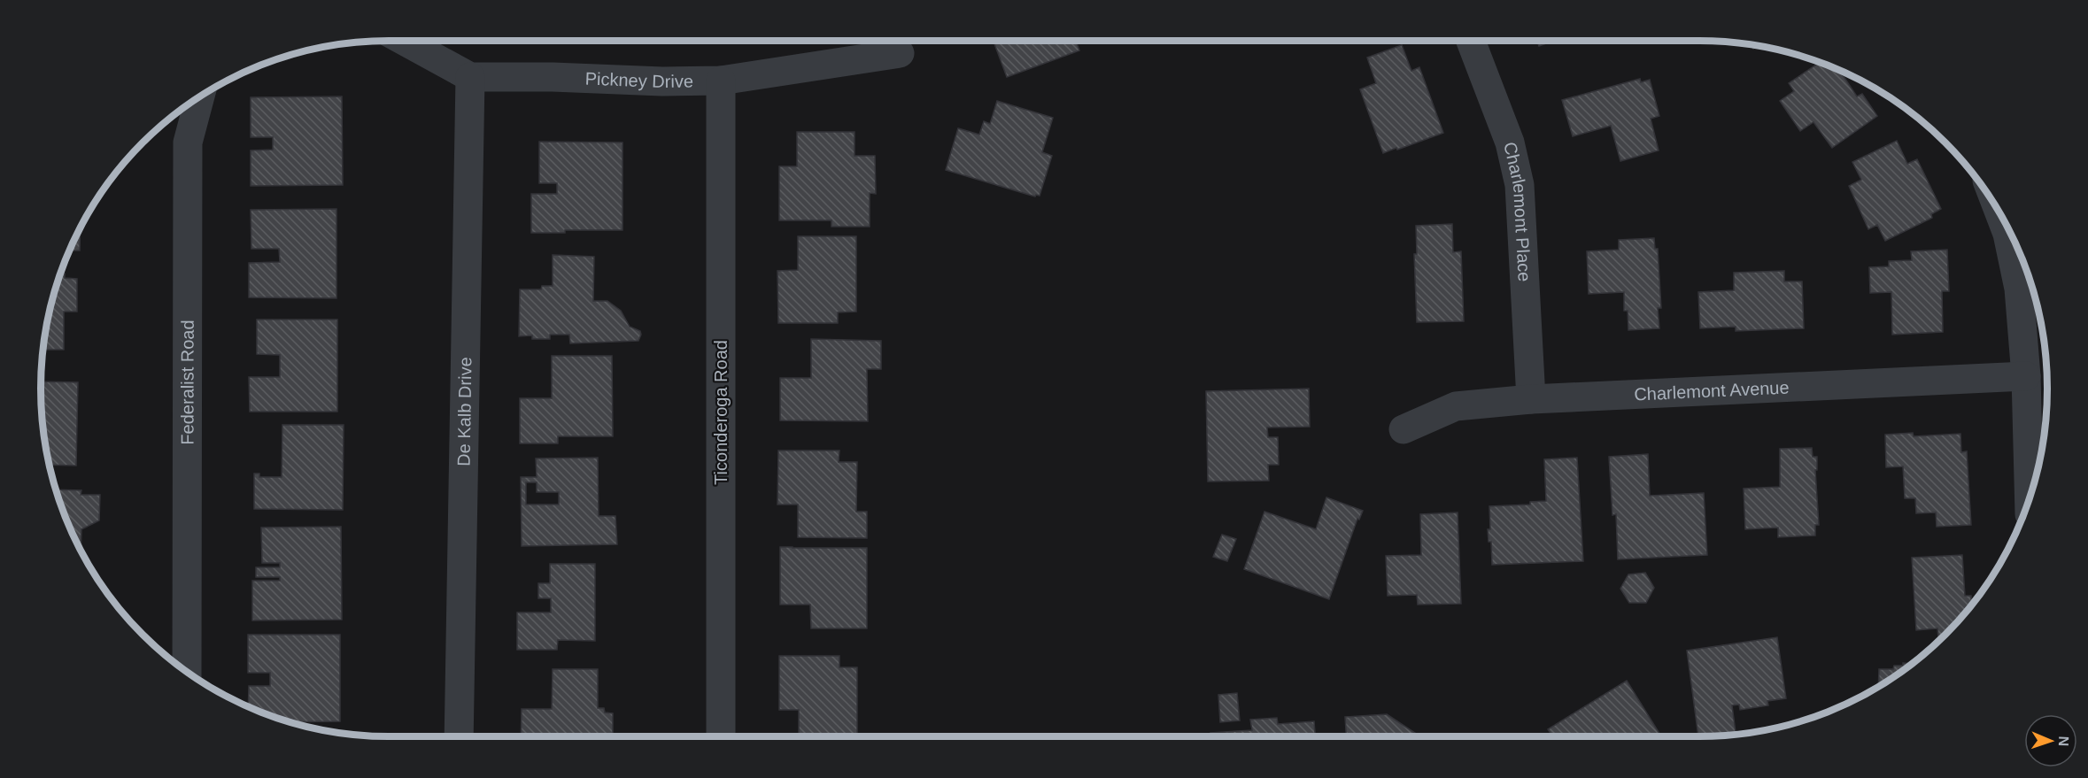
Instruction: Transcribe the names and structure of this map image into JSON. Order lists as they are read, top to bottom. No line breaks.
{"streets":{"street":["Pickney Drive","Charlemont Place","Federalist Road","Charlemont Avenue","De Kalb Drive","Ticonderoga Road"]},"crossings":[["Pickney Drive","De Kalb Drive"],["Pickney Drive","Ticonderoga Road"],["Charlemont Place","Charlemont Avenue"]],"north":"right"}
